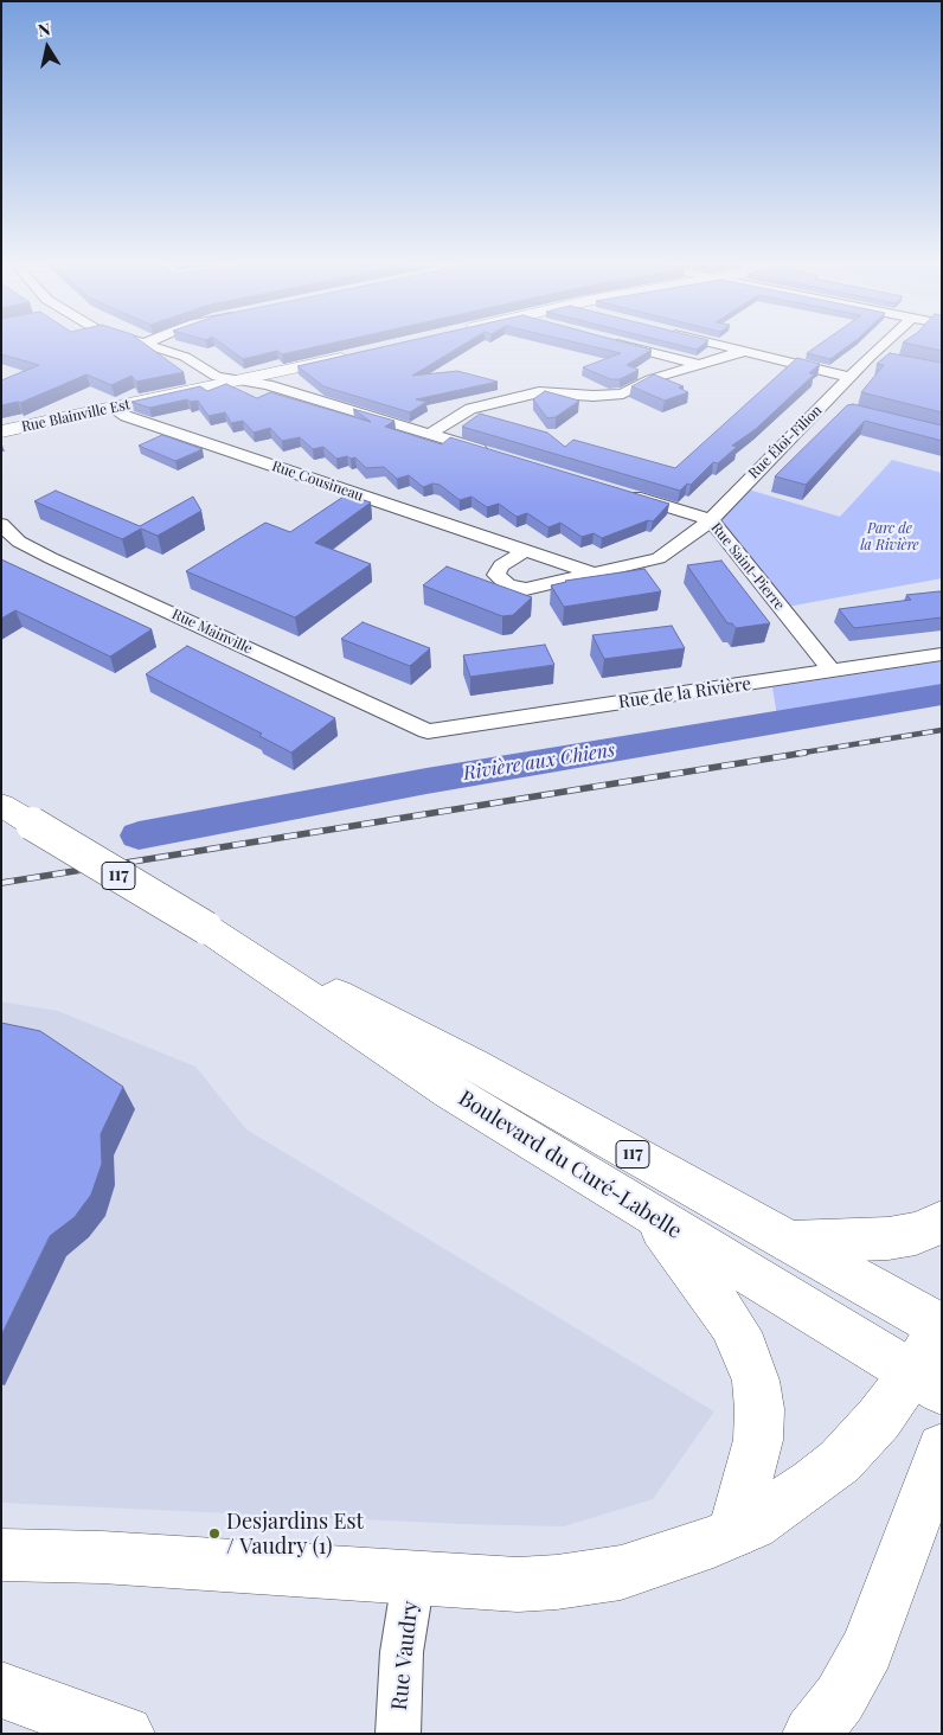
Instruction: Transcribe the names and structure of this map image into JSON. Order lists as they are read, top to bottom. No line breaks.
{"streets":{"main road":["Rue Blainville Est","117","Boulevard du Curé-Labelle"],"street":["Rue Éloi-Filion","Rue Cousineau","Rue Saint-Pierre","Rue Mainville","Rue de la Rivière","Rue Vaudry"]},"crossings":[["Rue Blainville Est","Rue Cousineau"],["Rue Éloi-Filion","Rue Saint-Pierre"],["Rue Saint-Pierre","Rue de la Rivière"],["Rue Mainville","Rue de la Rivière"]],"water":["Rivière aux Chiens"],"parks":["Parc de la Rivière"],"places":["Desjardins Est / Vaudry (1)"],"north":"top"}
